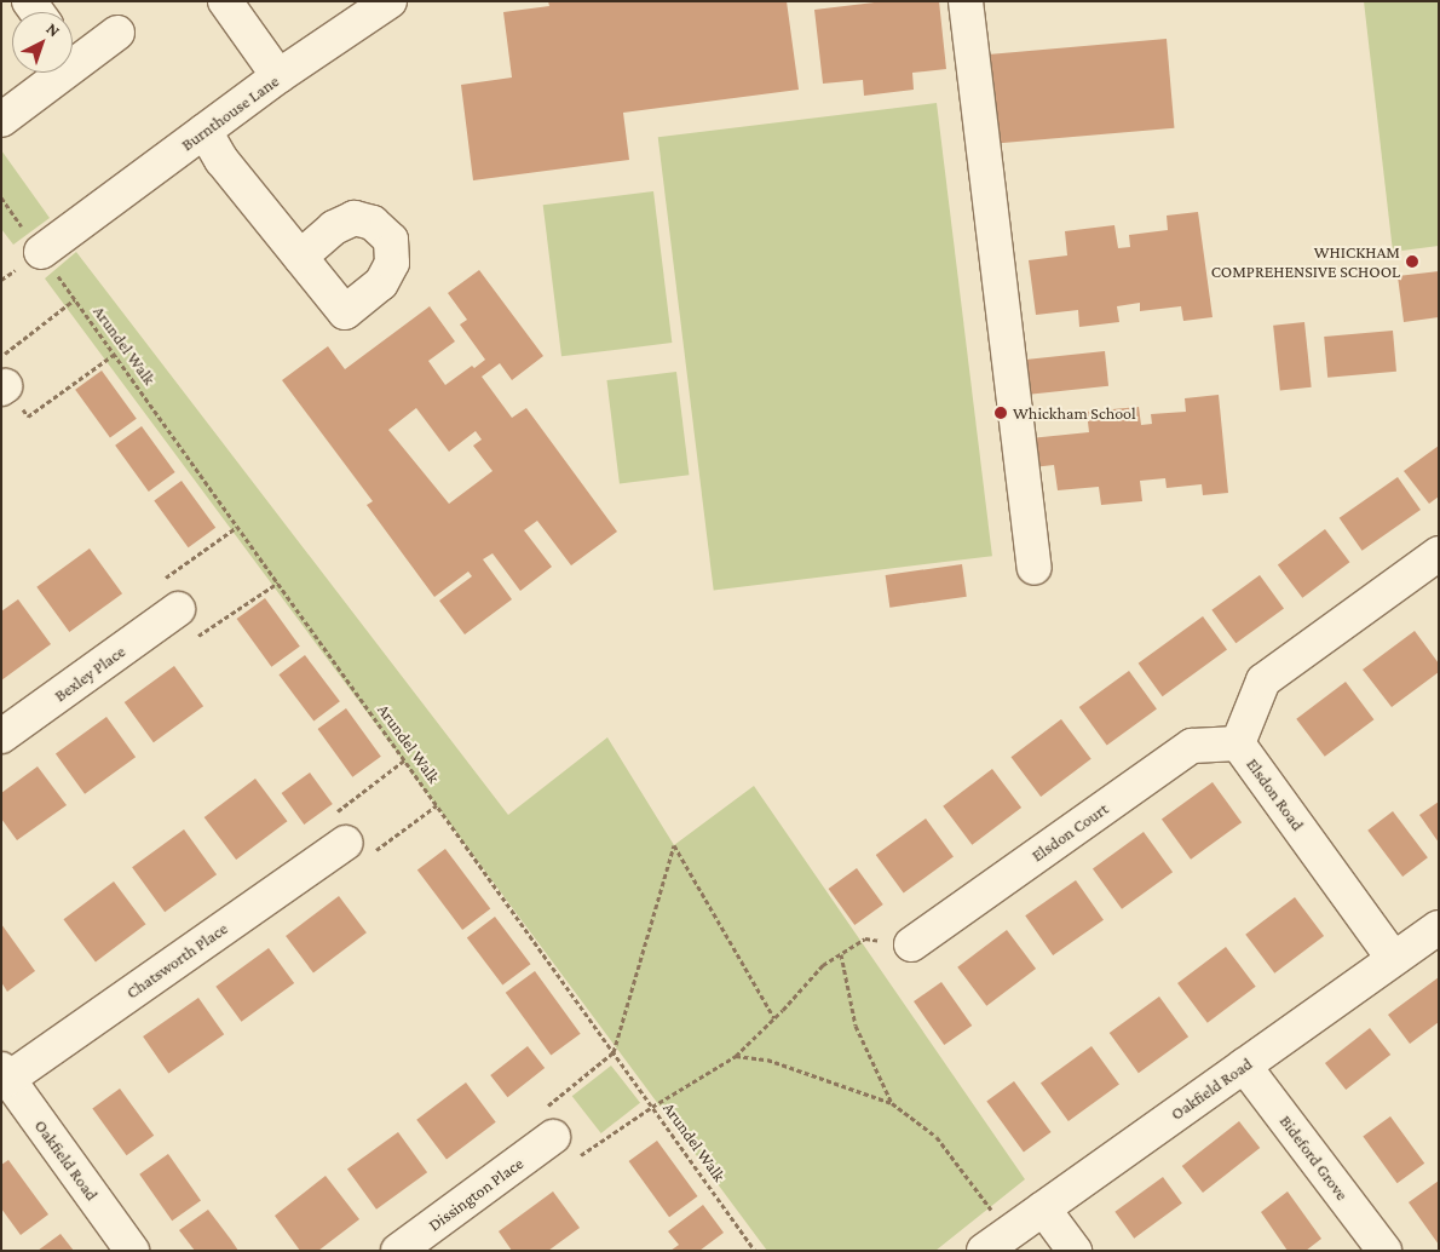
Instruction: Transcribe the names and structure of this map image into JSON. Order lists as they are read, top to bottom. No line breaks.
{"streets":{"street":["Burnthouse Lane","Bexley Place","Elsdon Road","Elsdon Court","Chatsworth Place","Oakfield Road","Bideford Grove","Dissington Place"],"path":["Arundel Walk"]},"crossings":[["Burnthouse Lane","Arundel Walk"],["Elsdon Road","Elsdon Court"],["Elsdon Road","Oakfield Road"],["Chatsworth Place","Oakfield Road"],["Oakfield Road","Bideford Grove"]],"places":["WHICKHAM COMPREHENSIVE SCHOOL","Whickham School"],"north":"top right"}
